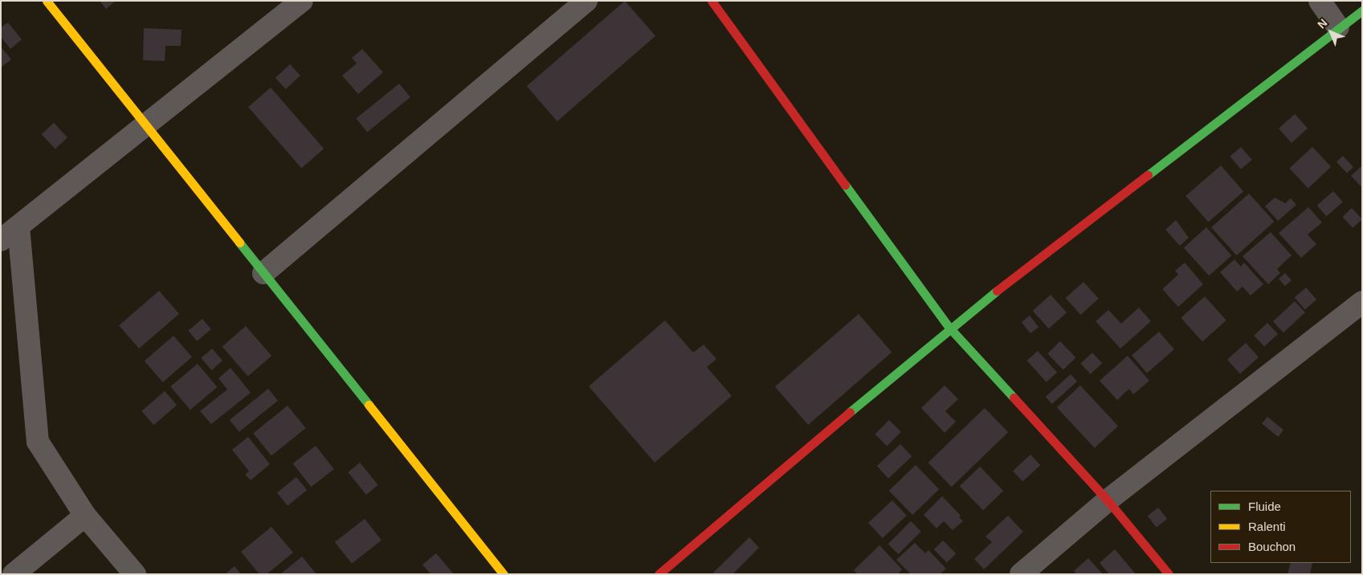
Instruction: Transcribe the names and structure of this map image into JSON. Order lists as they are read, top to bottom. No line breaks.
{"legend":["Fluide","Ralenti","Bouchon"],"north":"top left"}
